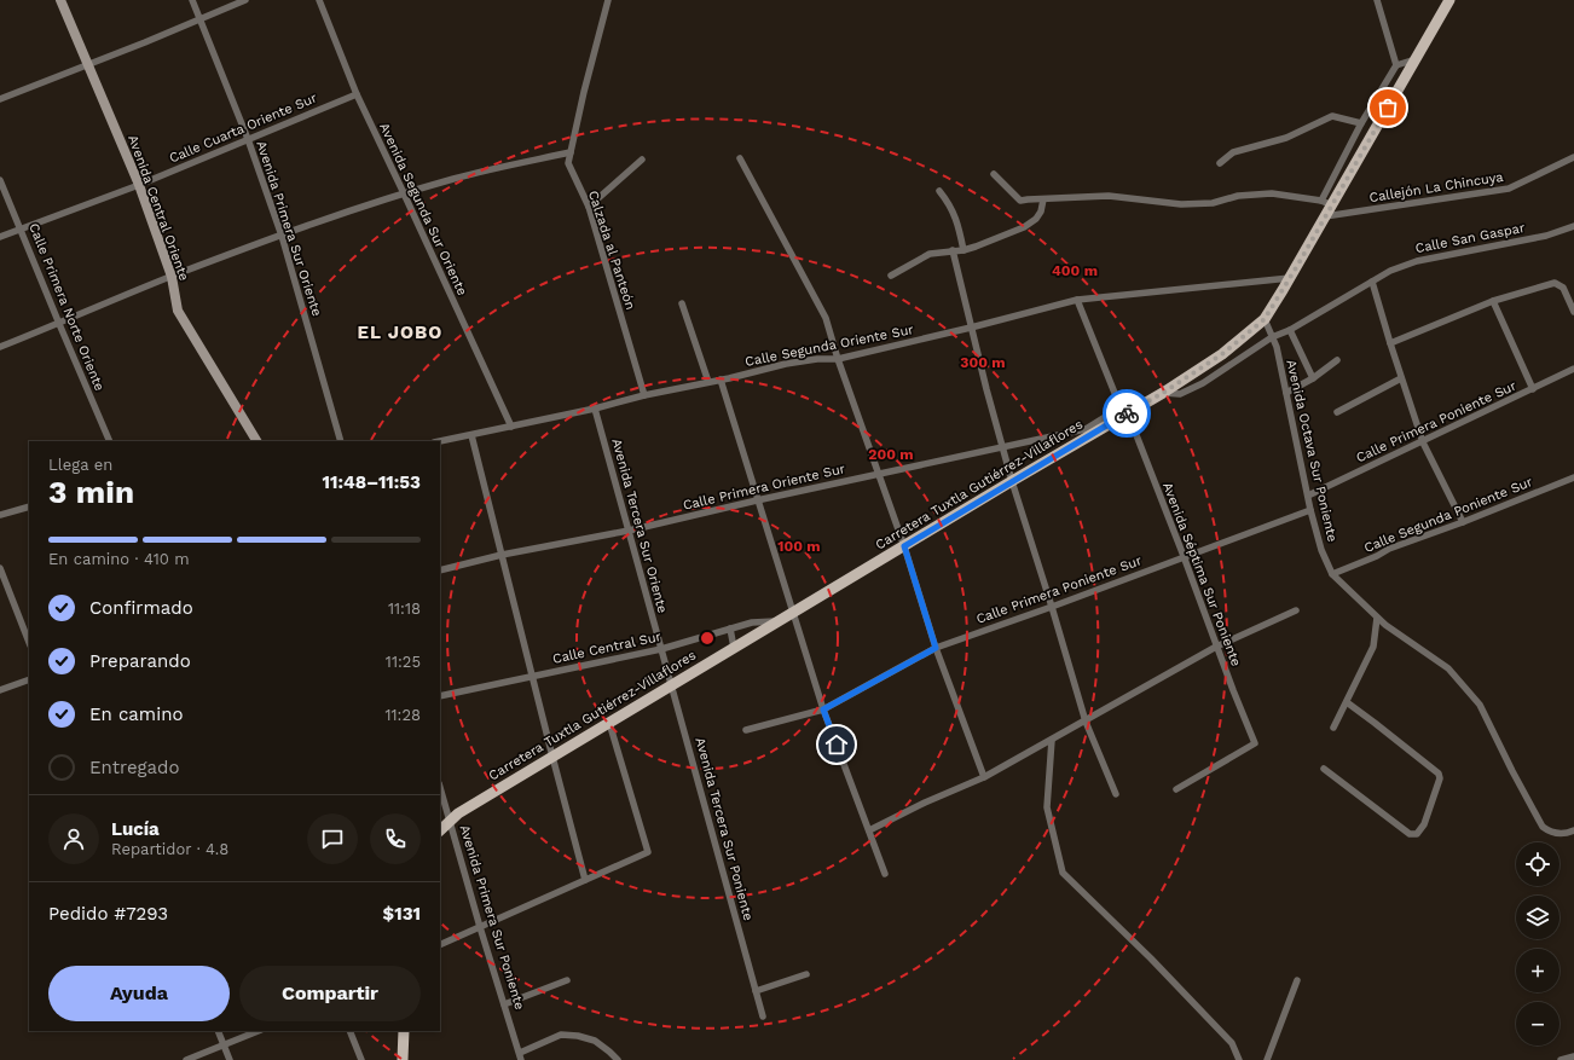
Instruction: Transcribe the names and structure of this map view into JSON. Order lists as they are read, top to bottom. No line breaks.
{"streets":{"main road":["Carretera Tuxtla Gutiérrez-Villaflores"],"street":["Calle Cuarta Oriente Sur","Callejón La Chincuya","Avenida Central Oriente","Avenida Segunda Sur Oriente","Avenida Primera Sur Oriente","Calle San Gaspar","Calzada al Panteón","Calle Primera Norte Oriente","Calle Segunda Oriente Sur","Calle Primera Poniente Sur","Avenida Octava Sur Poniente","Calle Primera Oriente Sur","Calle Segunda Poniente Sur","Avenida Tercera Sur Oriente","Avenida Séptima Sur Poniente","Calle Central Sur","Avenida Tercera Sur Poniente","Avenida Primera Sur Poniente"]},"crossings":[["Calle Cuarta Oriente Sur","Avenida Central Oriente"],["Calle Cuarta Oriente Sur","Avenida Segunda Sur Oriente"],["Calle Cuarta Oriente Sur","Avenida Primera Sur Oriente"],["Calle Cuarta Oriente Sur","Calle Primera Norte Oriente"],["Callejón La Chincuya","Carretera Tuxtla Gutiérrez-Villaflores"],["Avenida Segunda Sur Oriente","Calle Segunda Oriente Sur"],["Calle San Gaspar","Avenida Octava Sur Poniente"],["Calle San Gaspar","Carretera Tuxtla Gutiérrez-Villaflores"],["Calzada al Panteón","Calle Segunda Oriente Sur"],["Calle Segunda Oriente Sur","Carretera Tuxtla Gutiérrez-Villaflores"],["Calle Segunda Oriente Sur","Avenida Tercera Sur Oriente"],["Calle Segunda Oriente Sur","Avenida Séptima Sur Poniente"],["Calle Primera Poniente Sur","Avenida Octava Sur Poniente"],["Calle Primera Poniente Sur","Avenida Séptima Sur Poniente"],["Avenida Octava Sur Poniente","Carretera Tuxtla Gutiérrez-Villaflores"],["Avenida Octava Sur Poniente","Calle Segunda Poniente Sur"],["Carretera Tuxtla Gutiérrez-Villaflores","Calle Primera Oriente Sur"],["Carretera Tuxtla Gutiérrez-Villaflores","Avenida Séptima Sur Poniente"],["Carretera Tuxtla Gutiérrez-Villaflores","Calle Central Sur"],["Carretera Tuxtla Gutiérrez-Villaflores","Avenida Tercera Sur Poniente"],["Carretera Tuxtla Gutiérrez-Villaflores","Avenida Primera Sur Poniente"],["Calle Primera Oriente Sur","Avenida Tercera Sur Oriente"],["Avenida Tercera Sur Oriente","Calle Central Sur"],["Avenida Tercera Sur Oriente","Avenida Tercera Sur Poniente"],["Calle Central Sur","Avenida Tercera Sur Poniente"]],"districts":["EL JOBO"],"page":{"heading":["3 min","Llega en","11:48–11:53"],"panel":["Lucía","Repartidor · 4.8","Pedido #7293","$131"],"bar":"En camino · 410 m","list":[["Confirmado","11:18"],["Preparando","11:25"],["En camino","11:28"],"Entregado"],"map_buttons":["+","−"],"buttons":["Ayuda","Compartir"]},"rings":["400 m","300 m","200 m","100 m"]}
